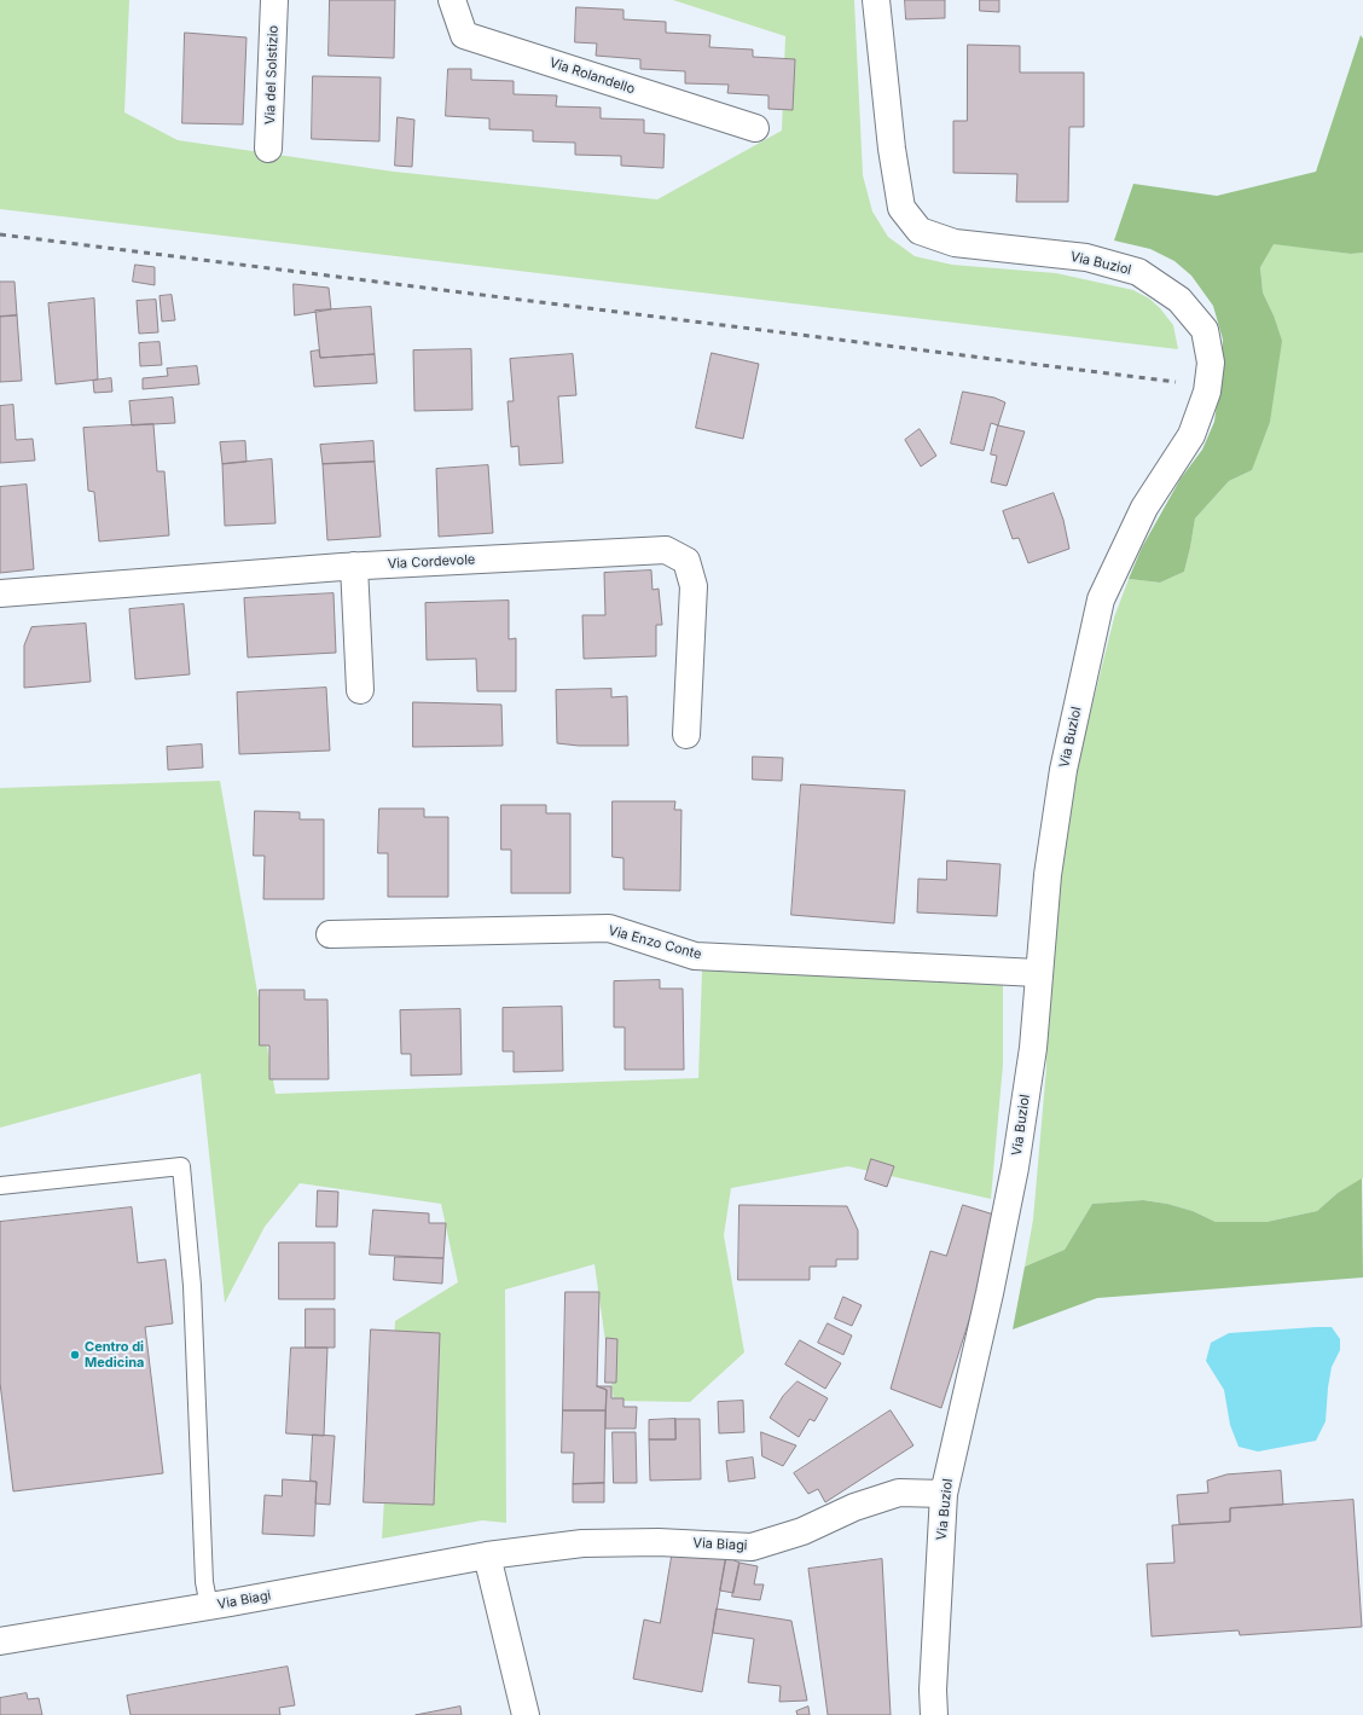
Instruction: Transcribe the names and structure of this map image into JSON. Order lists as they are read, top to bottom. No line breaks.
{"streets":{"street":["Via del Solstizio","Via Rolandello","Via Buziol","Via Cordevole","Via Enzo Conte","Via Biagi"]},"crossings":[["Via Buziol","Via Enzo Conte"],["Via Buziol","Via Biagi"]],"places":["Centro di Medicina"]}
